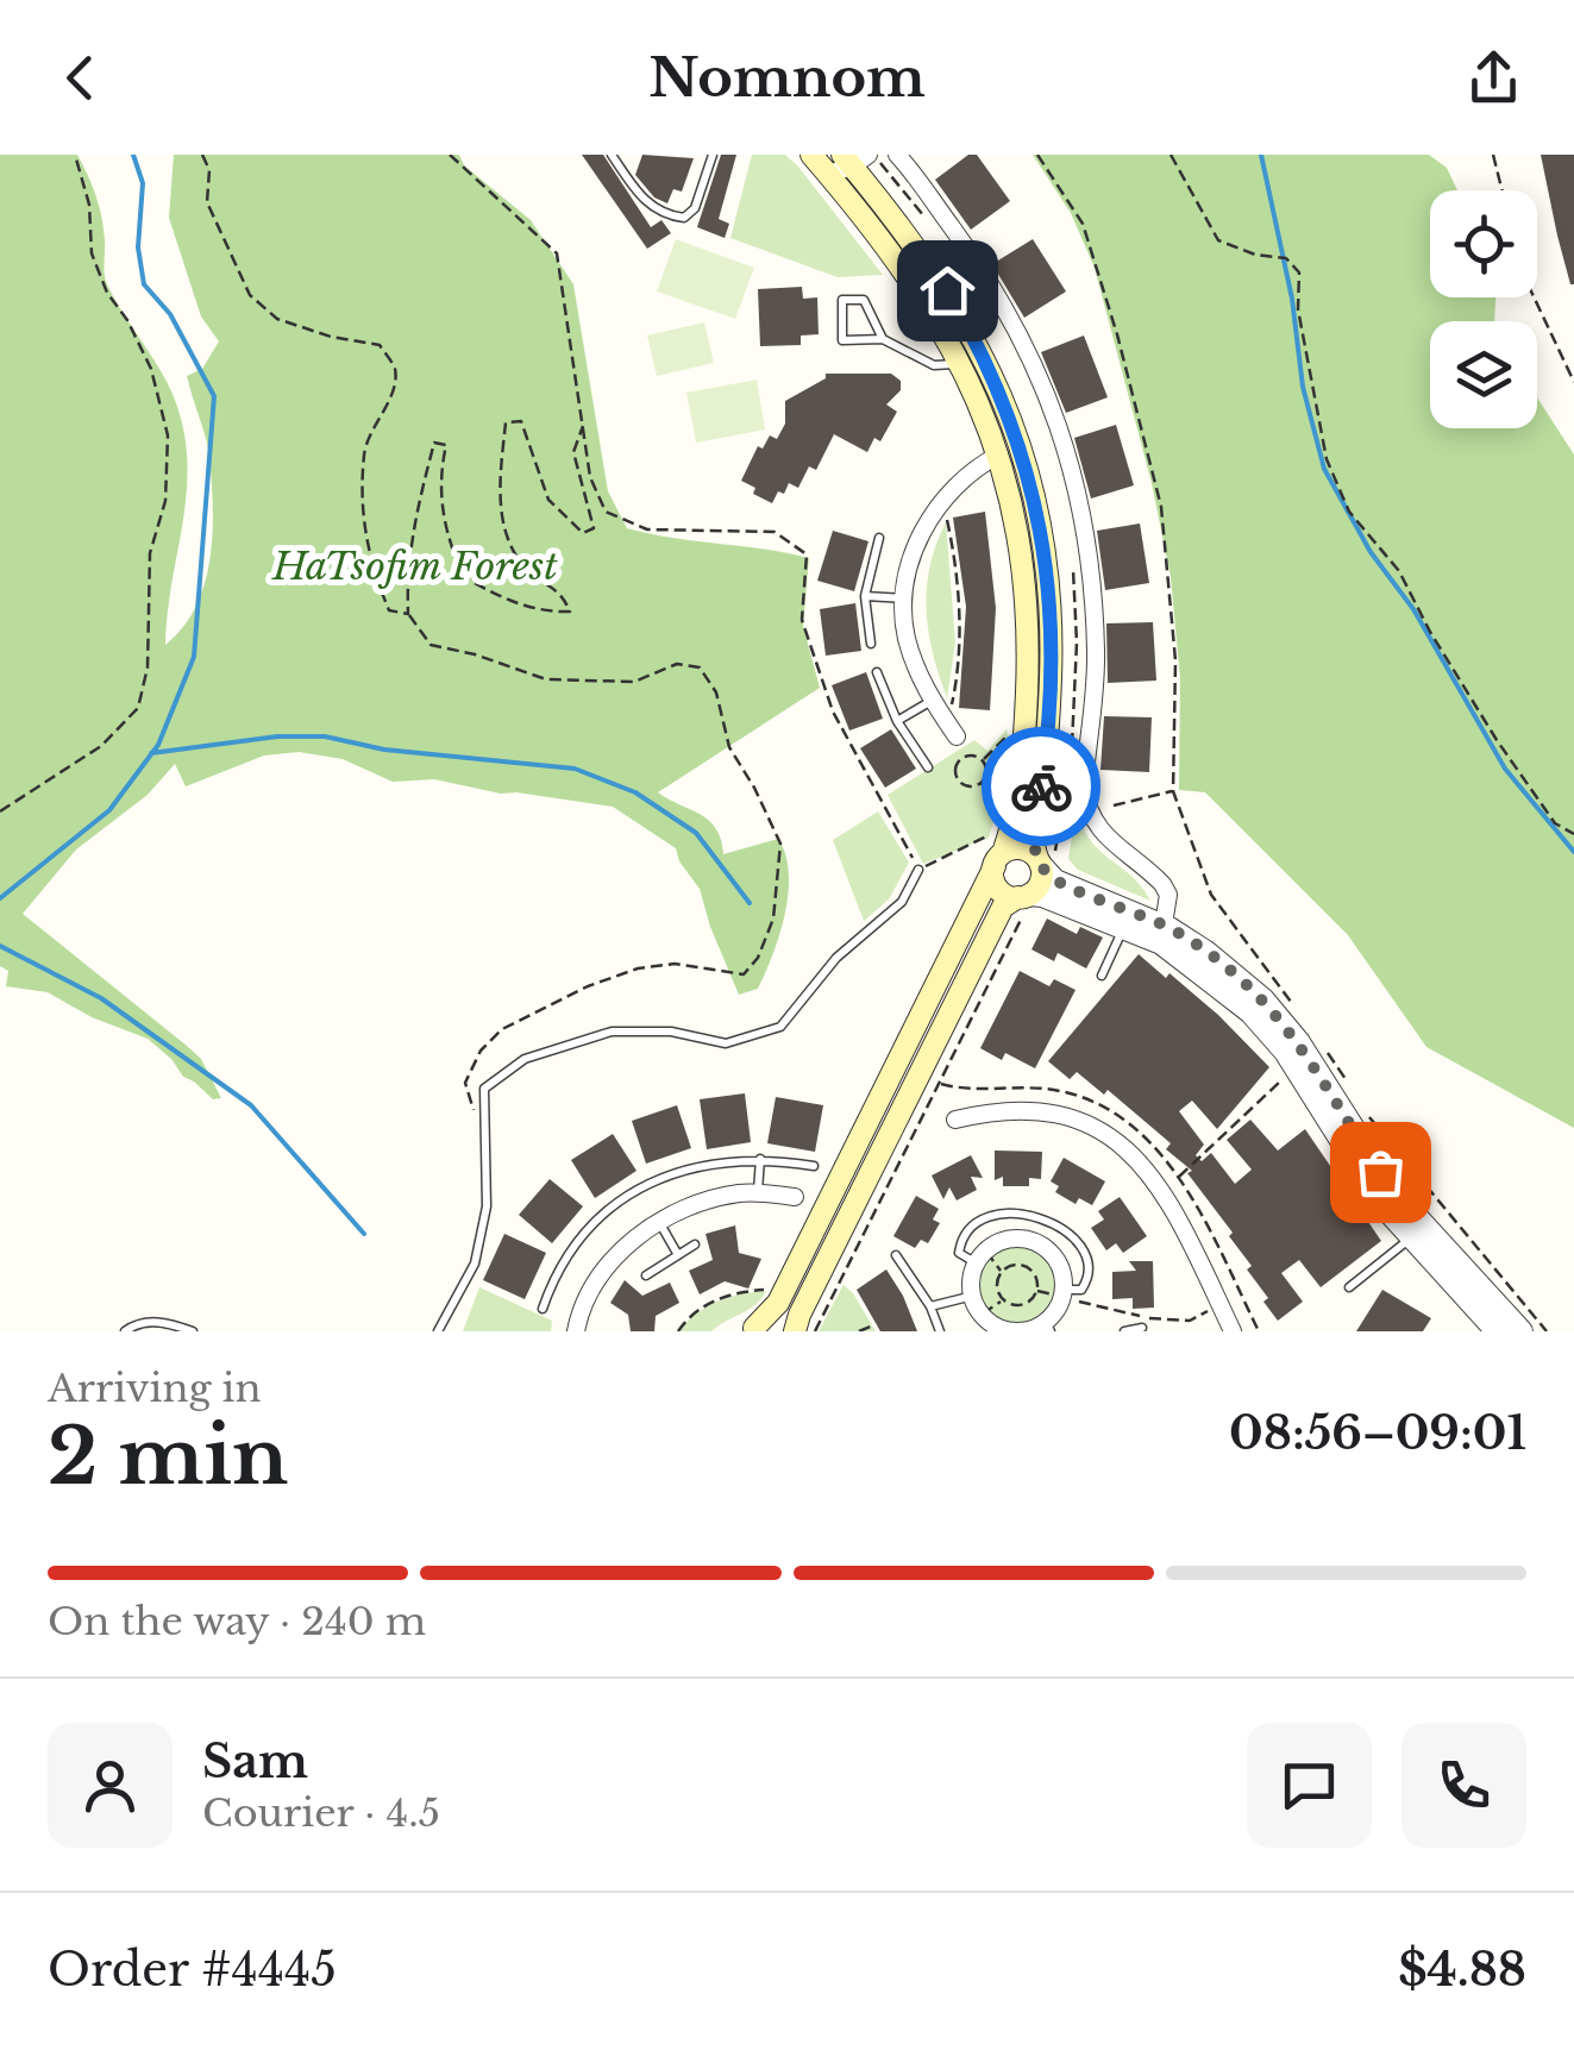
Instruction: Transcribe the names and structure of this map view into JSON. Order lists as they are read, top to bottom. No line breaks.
{"parks":["HaTsofim Forest"],"page":{"header":"Nomnom","heading":["2 min","Arriving in","08:56–09:01"],"panel":["Sam","Courier · 4.5","Order #4445","$4.88"],"bar":"On the way · 240 m"}}
